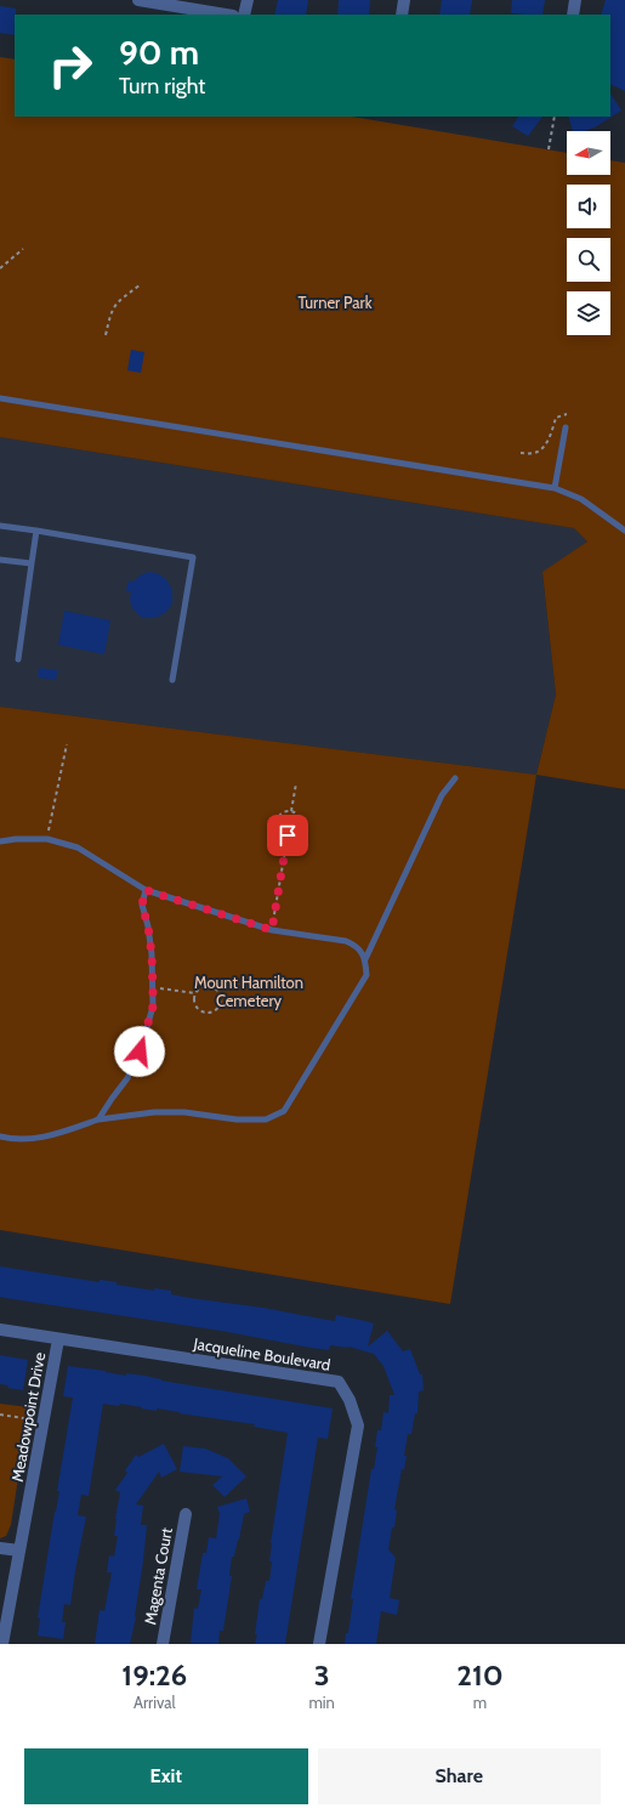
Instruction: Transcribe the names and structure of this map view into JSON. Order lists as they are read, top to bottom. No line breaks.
{"streets":{"street":["Jacqueline Boulevard","Meadowpoint Drive","Magenta Court"]},"crossings":[["Jacqueline Boulevard","Meadowpoint Drive"]],"parks":["Turner Park","Mount Hamilton Cemetery"],"north":"left","page":{"turn":["90 m","Turn right"],"eta":["19:26","Arrival","3","min","210","m"],"buttons":["Exit","Share"]}}
